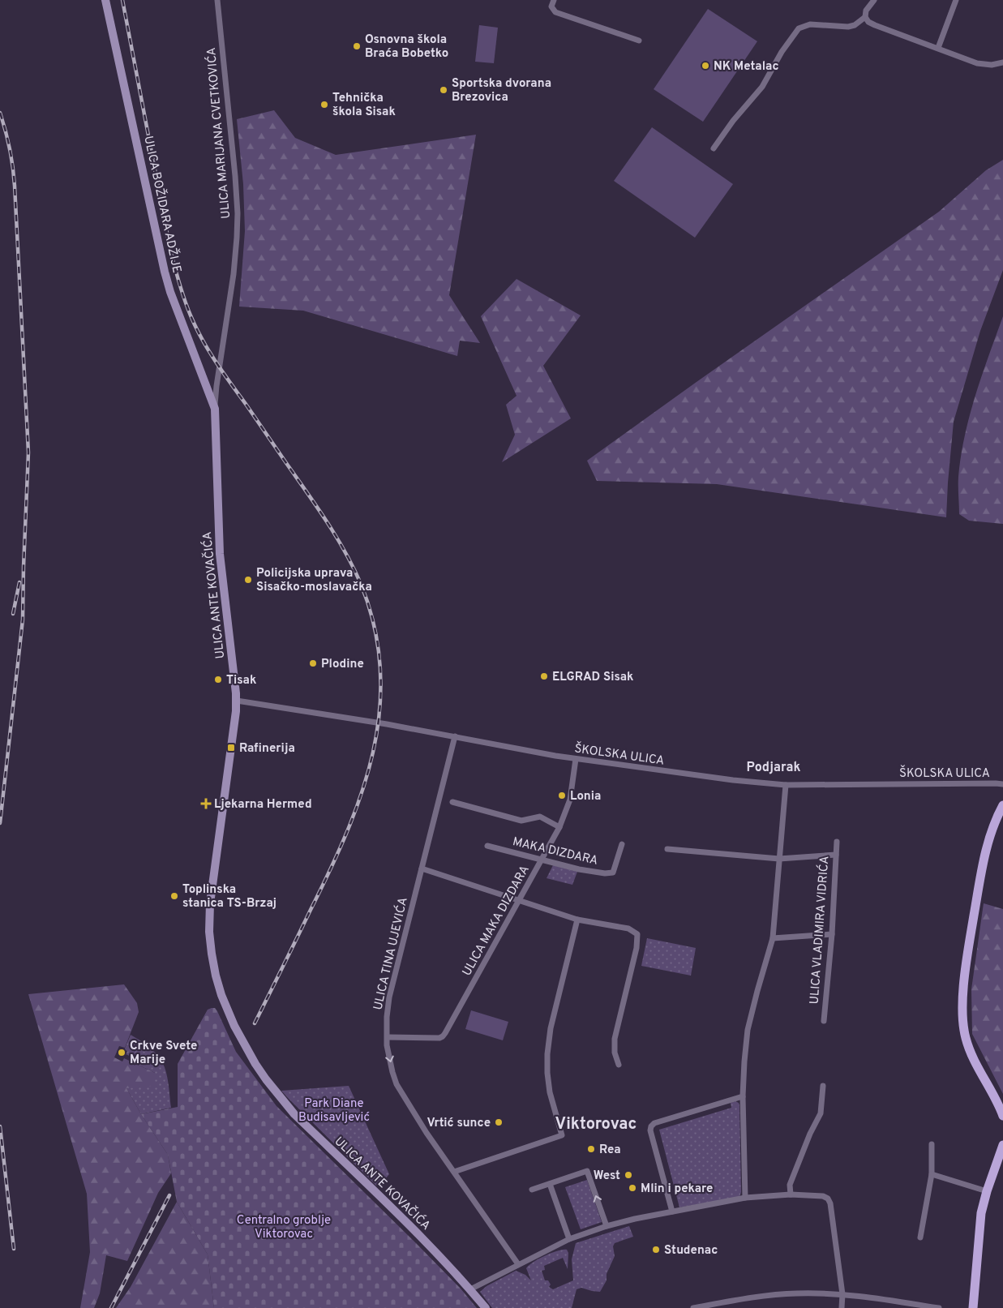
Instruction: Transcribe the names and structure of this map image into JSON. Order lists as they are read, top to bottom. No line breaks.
{"streets":{"main road":["ULICA BOŽIDARA ADŽIJE","ULICA ANTE KOVAČIĆA"],"street":["ULICA MARIJANA CVETKOVIĆA","ŠKOLSKA ULICA","MAKA DIZDARA","ULICA MAKA DIZDARA","ULICA VLADIMIRA VIDRIĆA","ULICA TINA UJEVIĆA"]},"crossings":[["ULICA MARIJANA CVETKOVIĆA","ULICA BOŽIDARA ADŽIJE"],["ULICA MARIJANA CVETKOVIĆA","ULICA ANTE KOVAČIĆA"],["ULICA BOŽIDARA ADŽIJE","ULICA ANTE KOVAČIĆA"],["ULICA ANTE KOVAČIĆA","ŠKOLSKA ULICA"],["ŠKOLSKA ULICA","ULICA MAKA DIZDARA"],["ŠKOLSKA ULICA","ULICA TINA UJEVIĆA"],["MAKA DIZDARA","ULICA MAKA DIZDARA"],["ULICA MAKA DIZDARA","ULICA TINA UJEVIĆA"]],"districts":["Podjarak","Viktorovac"],"parks":["Park Diane Budisavljević","Centralno groblje Viktorovac"],"places":{"other":["Osnovna škola Braća Bobetko","NK Metalac","Sportska dvorana Brezovica","Tehnička škola Sisak","Policijska uprava Sisačko-moslavačka","Plodine","ELGRAD Sisak","Tisak","Lonia","Toplinska stanica TS-Brzaj","Crkve Svete Marije","Vrtić sunce","Rea","West","Mlin i pekare","Studenac"],"transit":["Rafinerija"],"health":["Ljekarna Hermed"]}}
